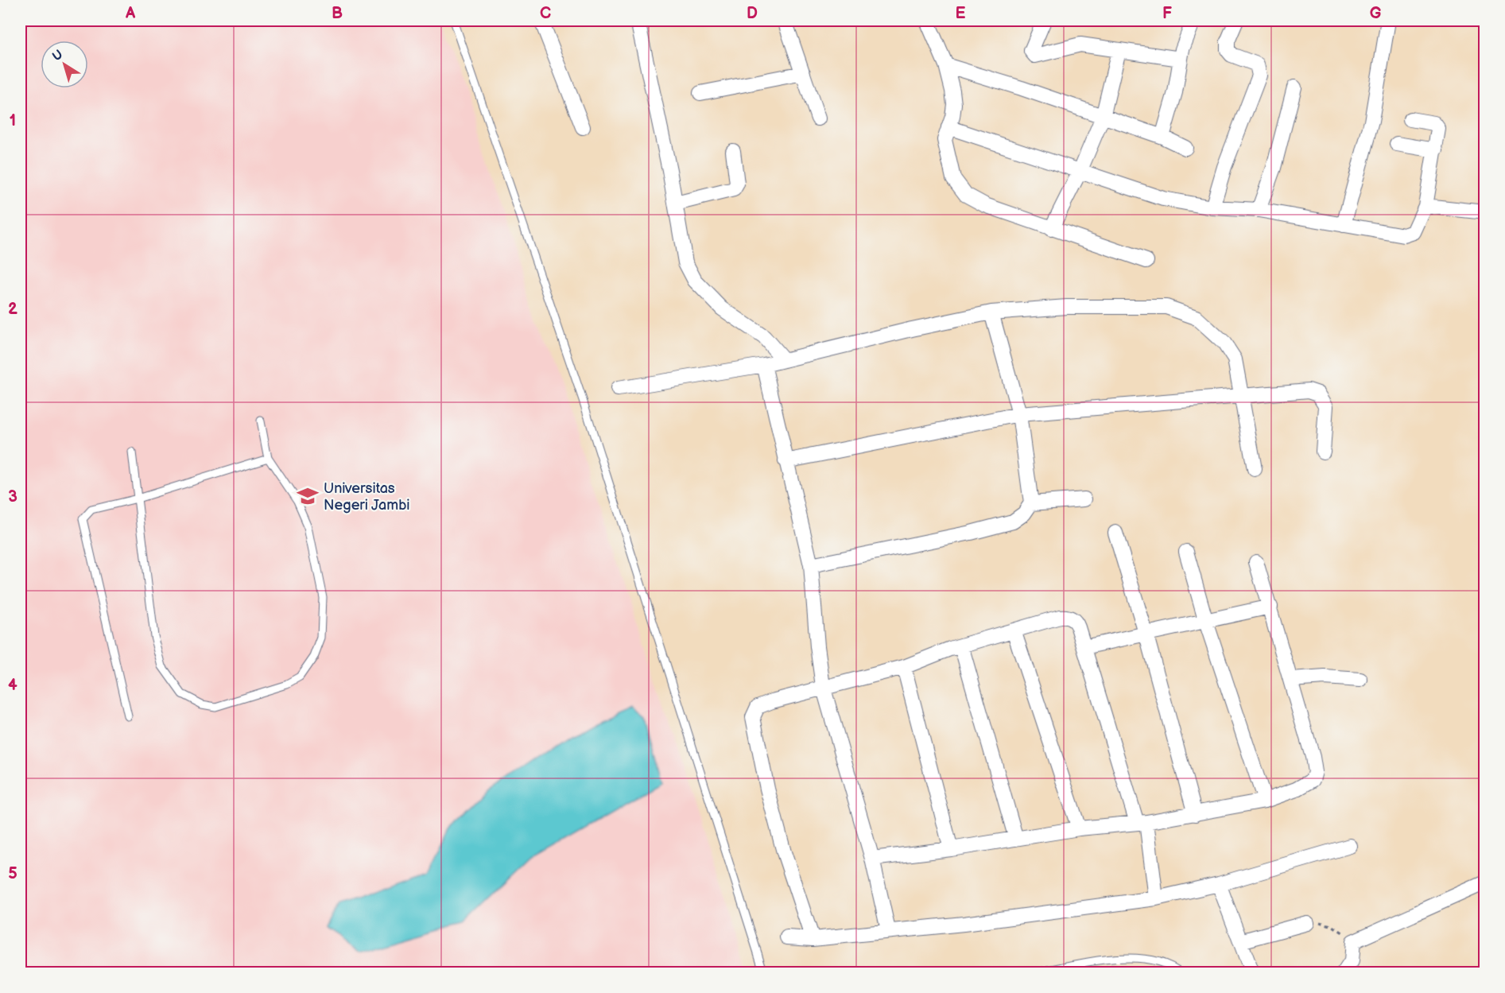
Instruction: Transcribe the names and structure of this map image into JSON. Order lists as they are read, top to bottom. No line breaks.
{"places":{"school or university":["Universitas Negeri Jambi"]},"north":"top left","grid":{"columns":["A","B","C","D","E","F","G"],"rows":["1","2","3","4","5"]}}
